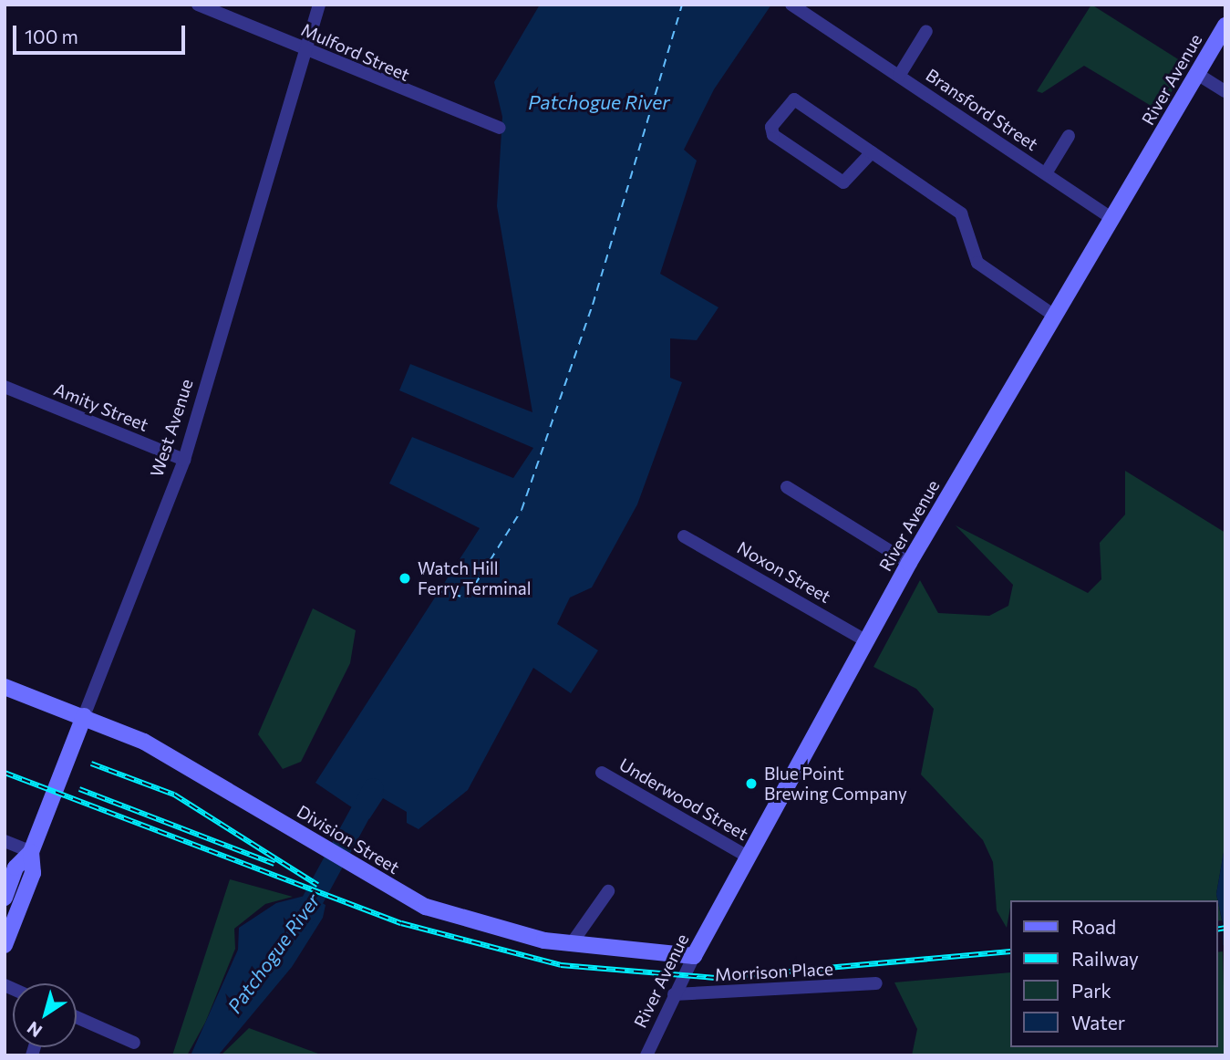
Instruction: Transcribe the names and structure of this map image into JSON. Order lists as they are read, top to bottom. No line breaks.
{"streets":{"main road":["River Avenue","West Avenue","Division Street"],"street":["Mulford Street","Bransford Street","Amity Street","Noxon Street","Underwood Street","Morrison Place"]},"crossings":[["Mulford Street","West Avenue"],["River Avenue","Bransford Street"],["River Avenue","Noxon Street"],["River Avenue","Underwood Street"],["River Avenue","Division Street"],["River Avenue","Morrison Place"],["Amity Street","West Avenue"],["West Avenue","Division Street"]],"water":["Patchogue River"],"places":["Watch Hill Ferry Terminal","Blue Point Brewing Company"],"legend":["Road","Railway","Park","Water"],"scale_bar":"100 m","north":"bottom left"}
